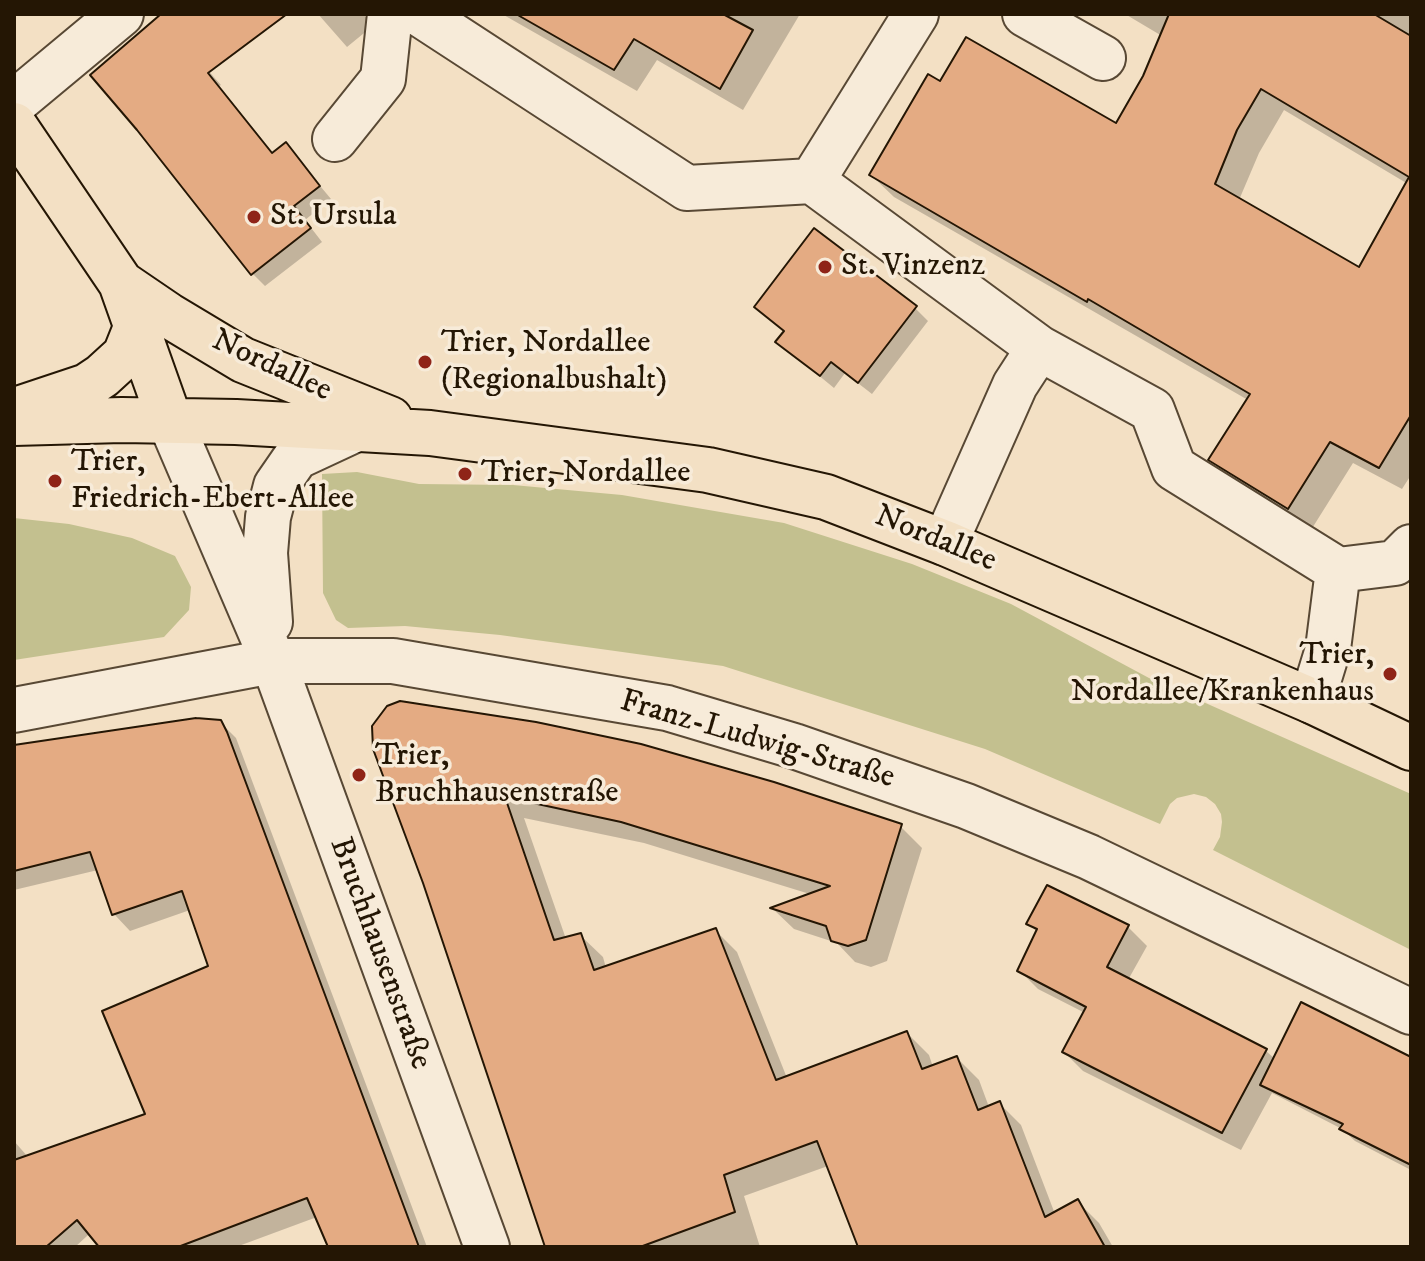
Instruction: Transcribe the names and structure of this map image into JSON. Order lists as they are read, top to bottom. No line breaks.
{"streets":{"main road":["Nordallee"],"street":["Franz-Ludwig-Straße","Bruchhausenstraße"]},"crossings":[["Nordallee","Bruchhausenstraße"],["Franz-Ludwig-Straße","Bruchhausenstraße"]],"places":["St. Ursula","St. Vinzenz","Trier, Nordallee (Regionalbushalt)","Trier, Nordallee","Trier, Friedrich-Ebert-Allee","Trier, Nordallee/Krankenhaus","Trier, Bruchhausenstraße"]}
